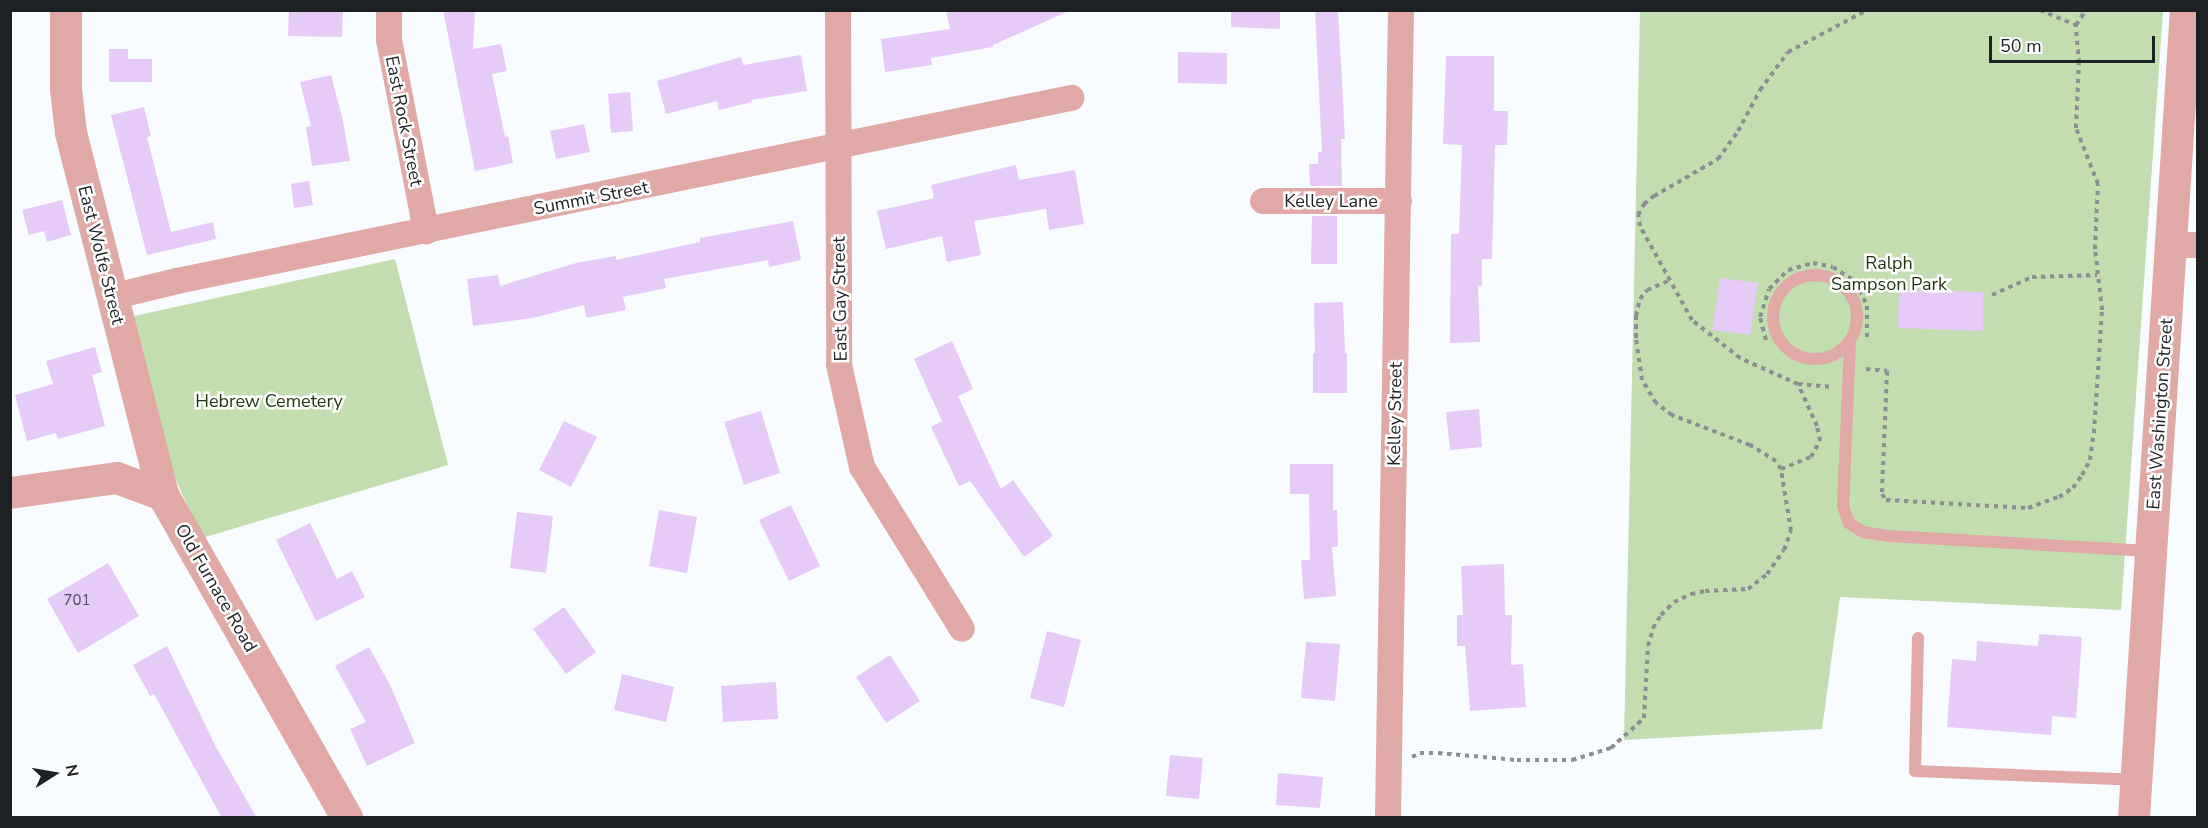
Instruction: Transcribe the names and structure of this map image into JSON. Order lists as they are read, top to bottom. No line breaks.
{"streets":{"street":["East Rock Street","Summit Street","Kelley Lane","East Wolfe Street","East Gay Street","Kelley Street","East Washington Street","Old Furnace Road"]},"crossings":[["East Rock Street","Summit Street"],["Summit Street","East Wolfe Street"],["Summit Street","East Gay Street"],["Kelley Lane","Kelley Street"],["East Wolfe Street","Old Furnace Road"]],"parks":["Ralph Sampson Park","Hebrew Cemetery"],"house_numbers":["701"],"scale_bar":"50 m","north":"right"}
